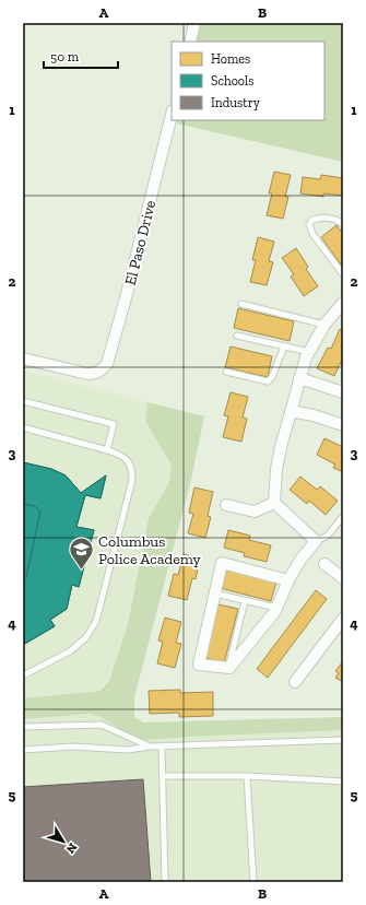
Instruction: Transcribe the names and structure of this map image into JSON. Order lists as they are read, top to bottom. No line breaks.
{"streets":{"street":["El Paso Drive"]},"places":{"school or university":["Columbus Police Academy"]},"legend":["Homes","Schools","Industry"],"scale_bar":"50 m","north":"bottom right","grid":{"columns":["A","B"],"rows":["1","2","3","4","5"]}}
